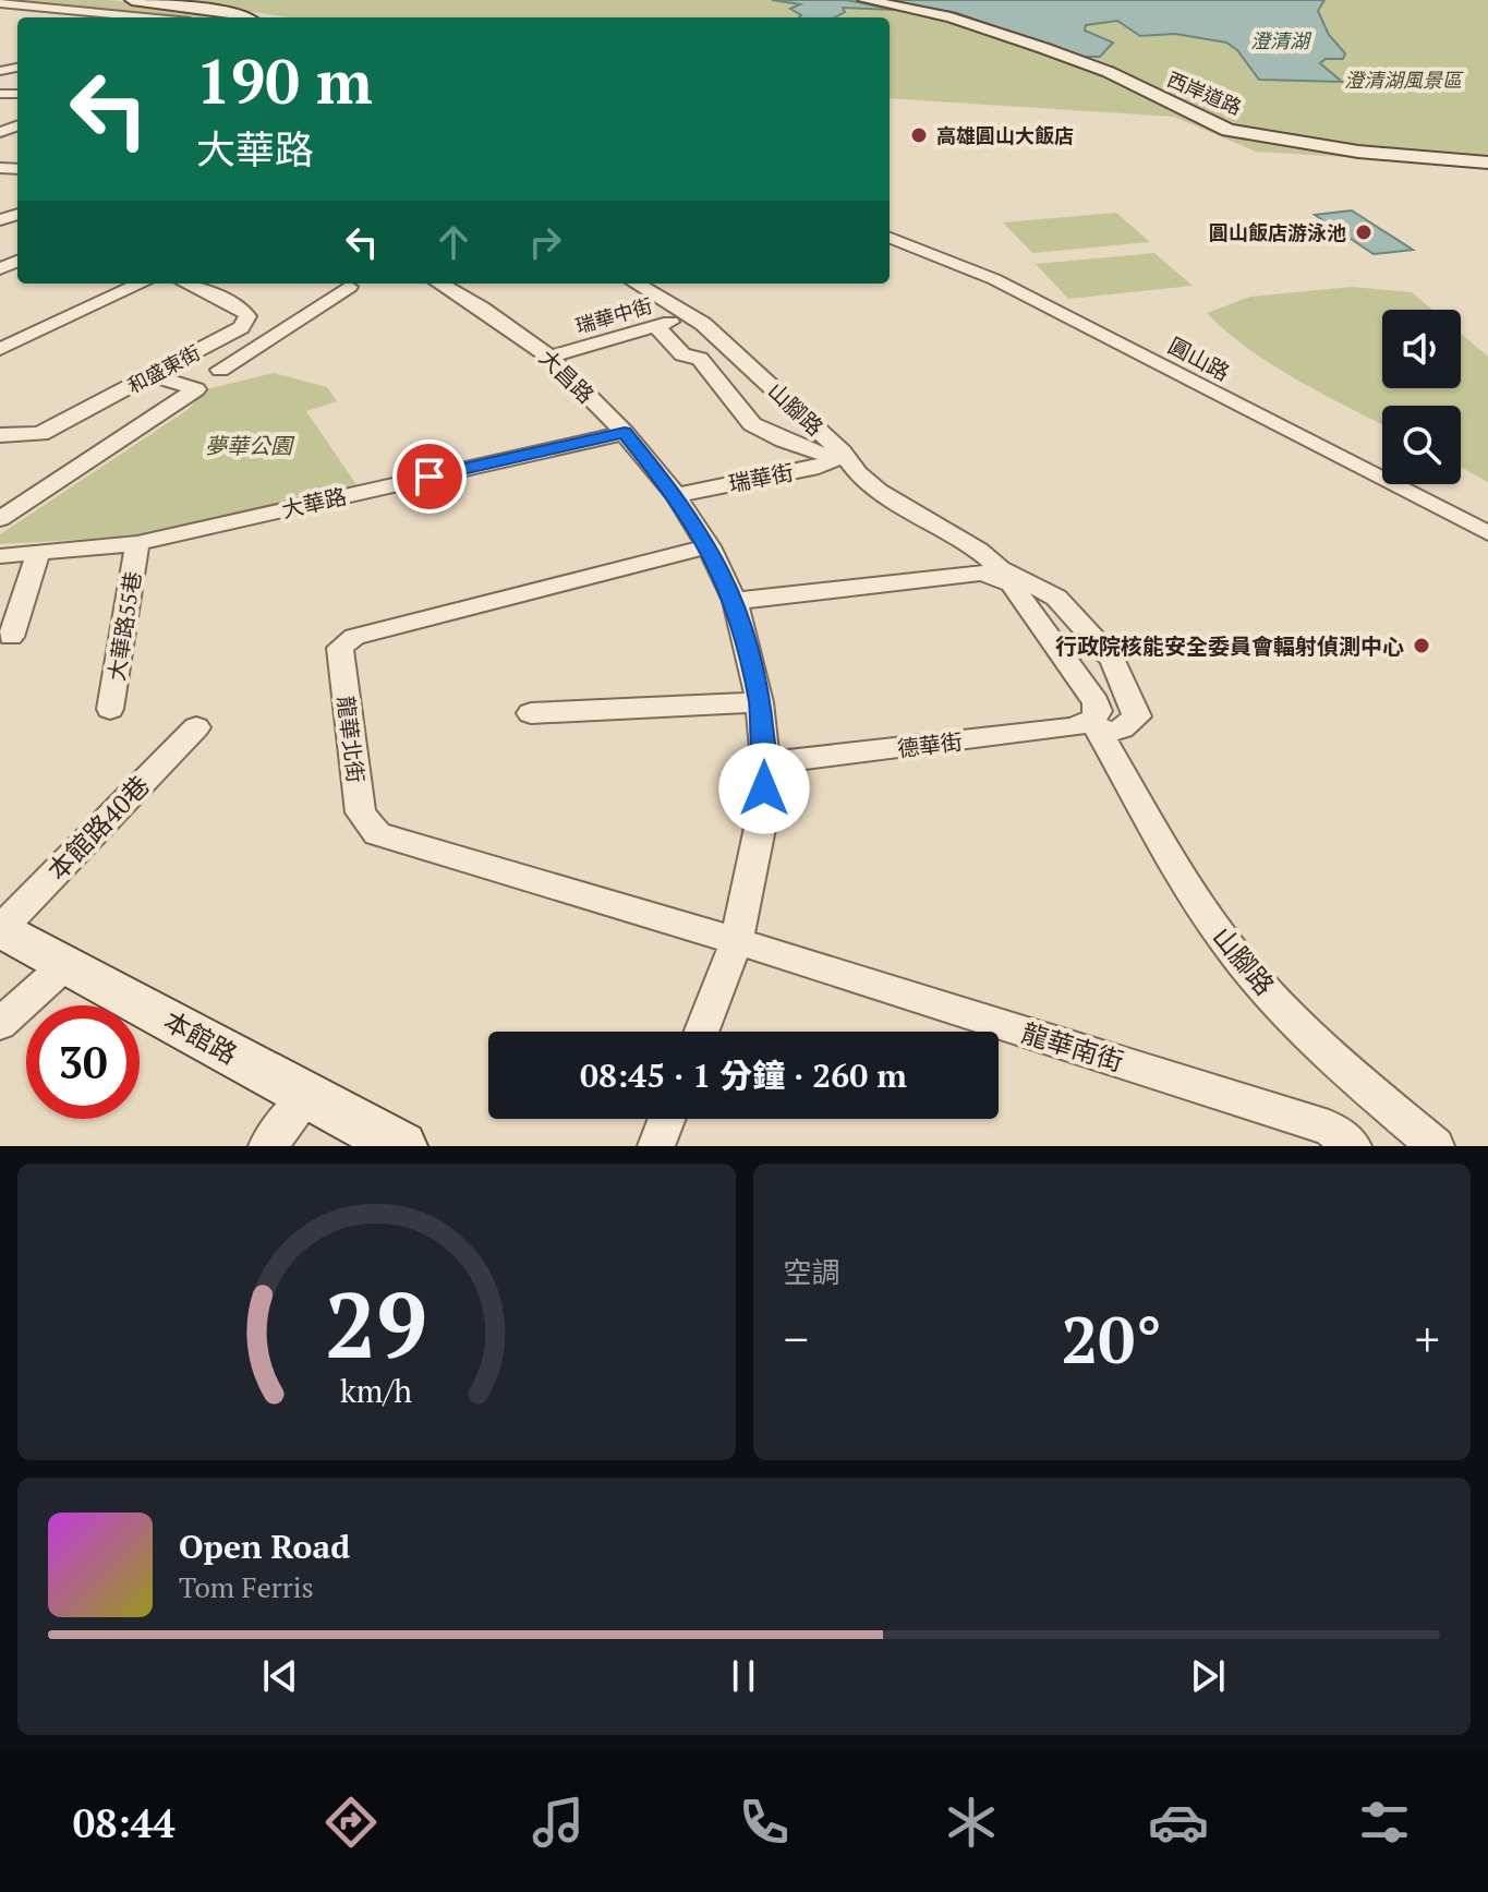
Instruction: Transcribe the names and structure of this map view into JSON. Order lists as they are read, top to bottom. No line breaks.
{"streets":{"street":["西岸道路","瑞華中街","圓山路","和盛東街","大昌路","山腳路","瑞華街","大華路","大華路55巷","龍華北街","德華街","本館路40巷","本館路","龍華南街"]},"crossings":[["瑞華中街","大昌路"],["瑞華中街","山腳路"],["大昌路","瑞華街"],["大昌路","大華路"],["大昌路","龍華北街"],["大昌路","德華街"],["大昌路","龍華南街"],["山腳路","瑞華街"],["山腳路","德華街"],["大華路","大華路55巷"],["龍華北街","龍華南街"],["本館路40巷","本館路"]],"water":["澄清湖"],"parks":["澄清湖風景區","夢華公園"],"places":["高雄圓山大飯店","圓山飯店游泳池","行政院核能安全委員會輻射偵測中心"],"page":{"turn":["190 m","大華路"],"limit":"30","trip":"08:45 · 1 分鐘 · 260 m","tile":"空調","heat":["−","20°","+"],"song":["Open Road","Tom Ferris"],"tabs":"08:44","gauge":["29","km/h"]}}
